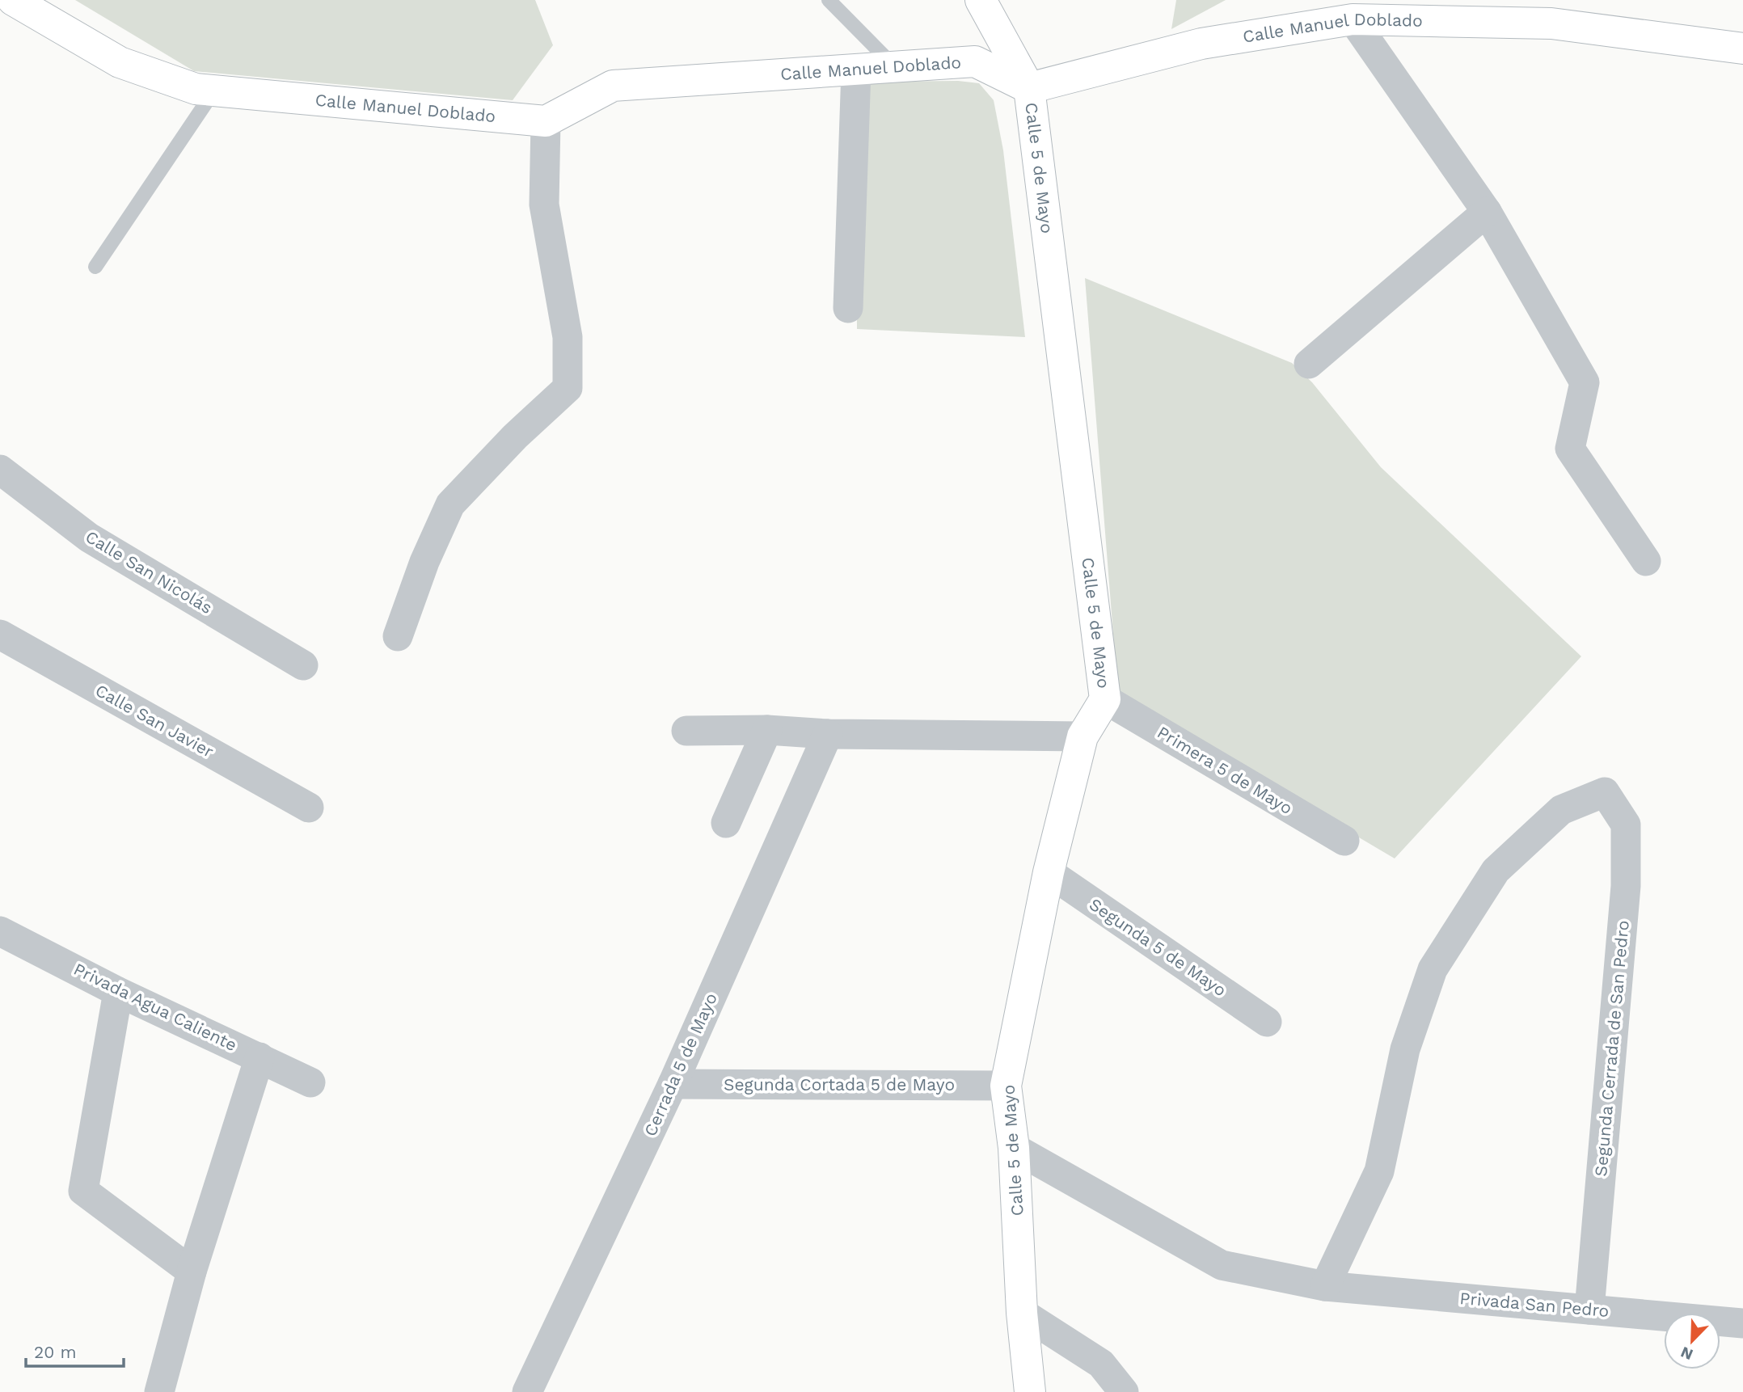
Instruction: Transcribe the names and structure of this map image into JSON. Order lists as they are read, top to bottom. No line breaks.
{"streets":{"street":["Calle Manuel Doblado","Calle 5 de Mayo","Calle San Nicolás","Calle San Javier","Primera 5 de Mayo","Segunda 5 de Mayo","Privada Agua Caliente","Segunda Cerrada de San Pedro","Cerrada 5 de Mayo","Segunda Cortada 5 de Mayo","Privada San Pedro"]},"crossings":[["Calle Manuel Doblado","Calle 5 de Mayo"],["Calle 5 de Mayo","Primera 5 de Mayo"],["Calle 5 de Mayo","Segunda 5 de Mayo"],["Calle 5 de Mayo","Segunda Cortada 5 de Mayo"],["Calle 5 de Mayo","Privada San Pedro"],["Segunda Cerrada de San Pedro","Privada San Pedro"],["Cerrada 5 de Mayo","Segunda Cortada 5 de Mayo"]],"scale_bar":"20 m","north":"bottom left"}
